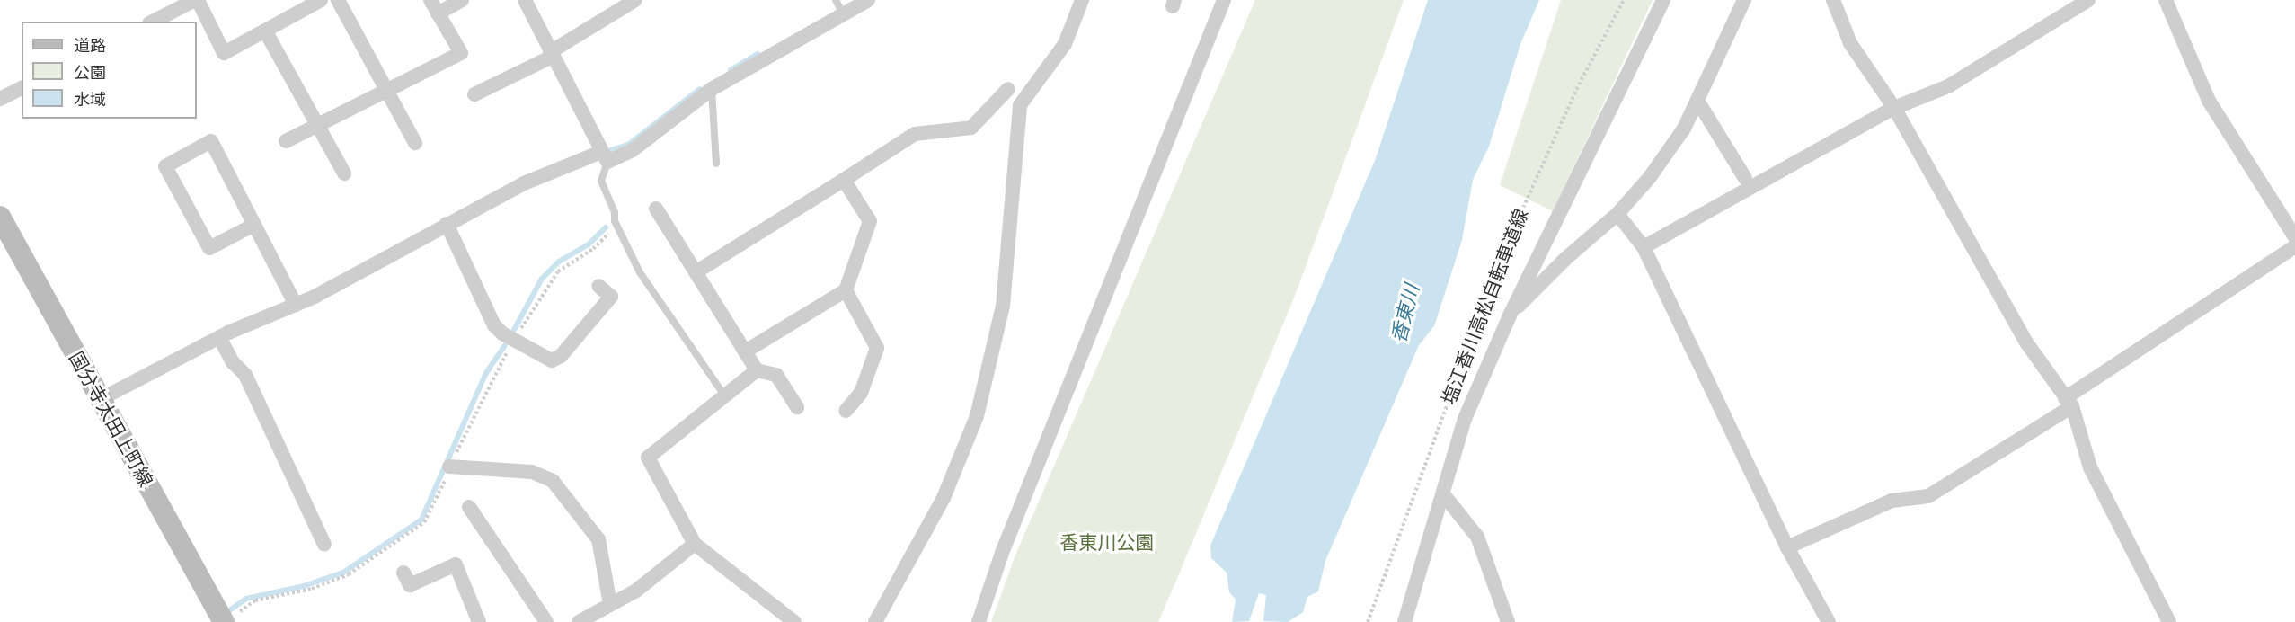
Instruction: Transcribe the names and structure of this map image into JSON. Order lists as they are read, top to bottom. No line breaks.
{"streets":{"main road":["国分寺太田上町線"],"path":["塩江香川高松自転車道線"]},"water":["香東川"],"parks":["香東川公園"],"legend":["道路","公園","水域"]}
